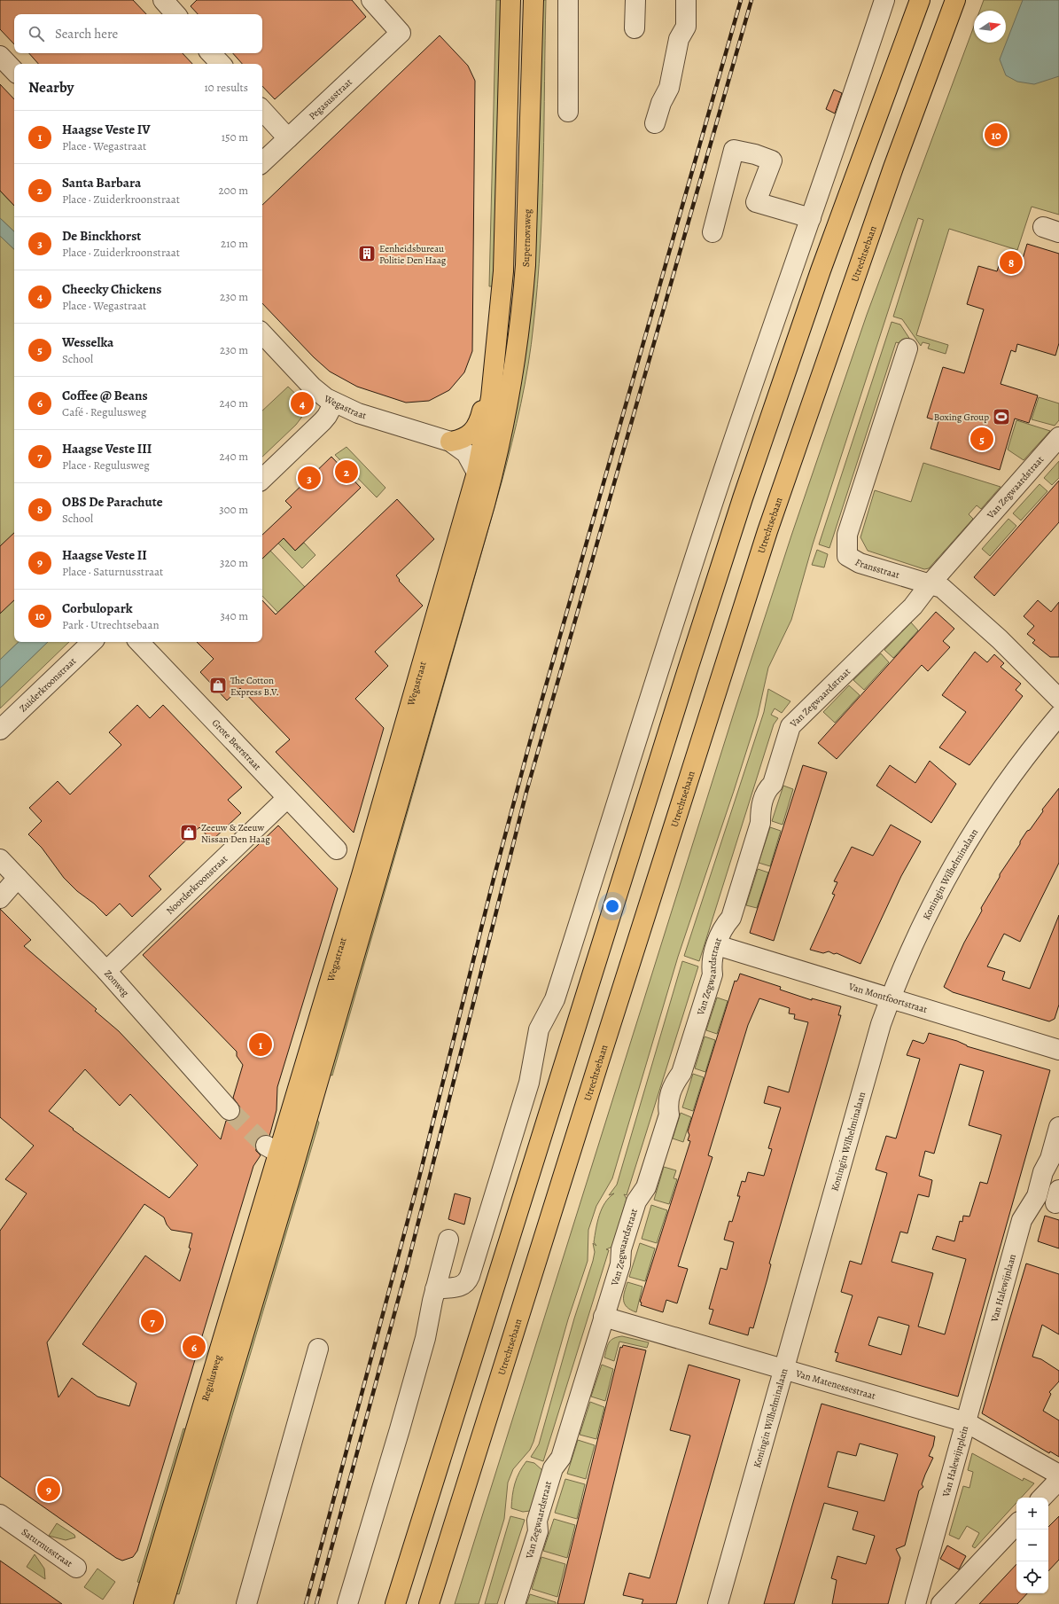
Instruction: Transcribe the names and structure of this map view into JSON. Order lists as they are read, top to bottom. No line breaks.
{"streets":{"main road":["Supernovaweg","Utrechtsebaan","Wegastraat","Regulusweg"],"street":["Pegasusstraat","Van Zegwaardstraat","Fransstraat","Zuiderkroonstraat","Grote Beerstraat","Koningin Wilhelminalaan","Noorderkroonstraat","Zonweg","Van Montfoortstraat","Van Halewijnlaan","Van Matenessestraat","Van Halewijnplein","Saturnusstraat"]},"crossings":[["Supernovaweg","Wegastraat"],["Wegastraat","Regulusweg"],["Van Zegwaardstraat","Fransstraat"],["Van Zegwaardstraat","Van Montfoortstraat"],["Van Zegwaardstraat","Van Matenessestraat"],["Grote Beerstraat","Noorderkroonstraat"],["Koningin Wilhelminalaan","Van Montfoortstraat"],["Koningin Wilhelminalaan","Van Matenessestraat"],["Noorderkroonstraat","Zonweg"],["Van Halewijnlaan","Van Matenessestraat"],["Van Halewijnlaan","Van Halewijnplein"],["Van Matenessestraat","Van Halewijnplein"]],"places":{"building":["Eenheidsbureau Politie Den Haag"],"sports":["Boxing Group"],"shop":["The Cotton Express B.V.","Zeeuw & Zeeuw Nissan Den Haag"]},"north":"right","page":{"search":"Search here","heading":["Nearby","10 results"],"list":[{"mark":"1","name":"Haagse Veste IV","note":"Place · Wegastraat","value":"150 m"},{"mark":"2","name":"Santa Barbara","note":"Place · Zuiderkroonstraat","value":"200 m"},{"mark":"3","name":"De Binckhorst","note":"Place · Zuiderkroonstraat","value":"210 m"},{"mark":"4","name":"Cheecky Chickens","note":"Place · Wegastraat","value":"230 m"},{"mark":"5","name":"Wesselka","note":"School","value":"230 m"},{"mark":"6","name":"Coffee @ Beans","note":"Café · Regulusweg","value":"240 m"},{"mark":"7","name":"Haagse Veste III","note":"Place · Regulusweg","value":"240 m"},{"mark":"8","name":"OBS De Parachute","note":"School","value":"300 m"},{"mark":"9","name":"Haagse Veste II","note":"Place · Saturnusstraat","value":"320 m"},{"mark":"10","name":"Corbulopark","note":"Park · Utrechtsebaan","value":"340 m"}],"pins":["10","8","4","5","2","3","1","7","6","9"],"map_buttons":["+","−"]}}
